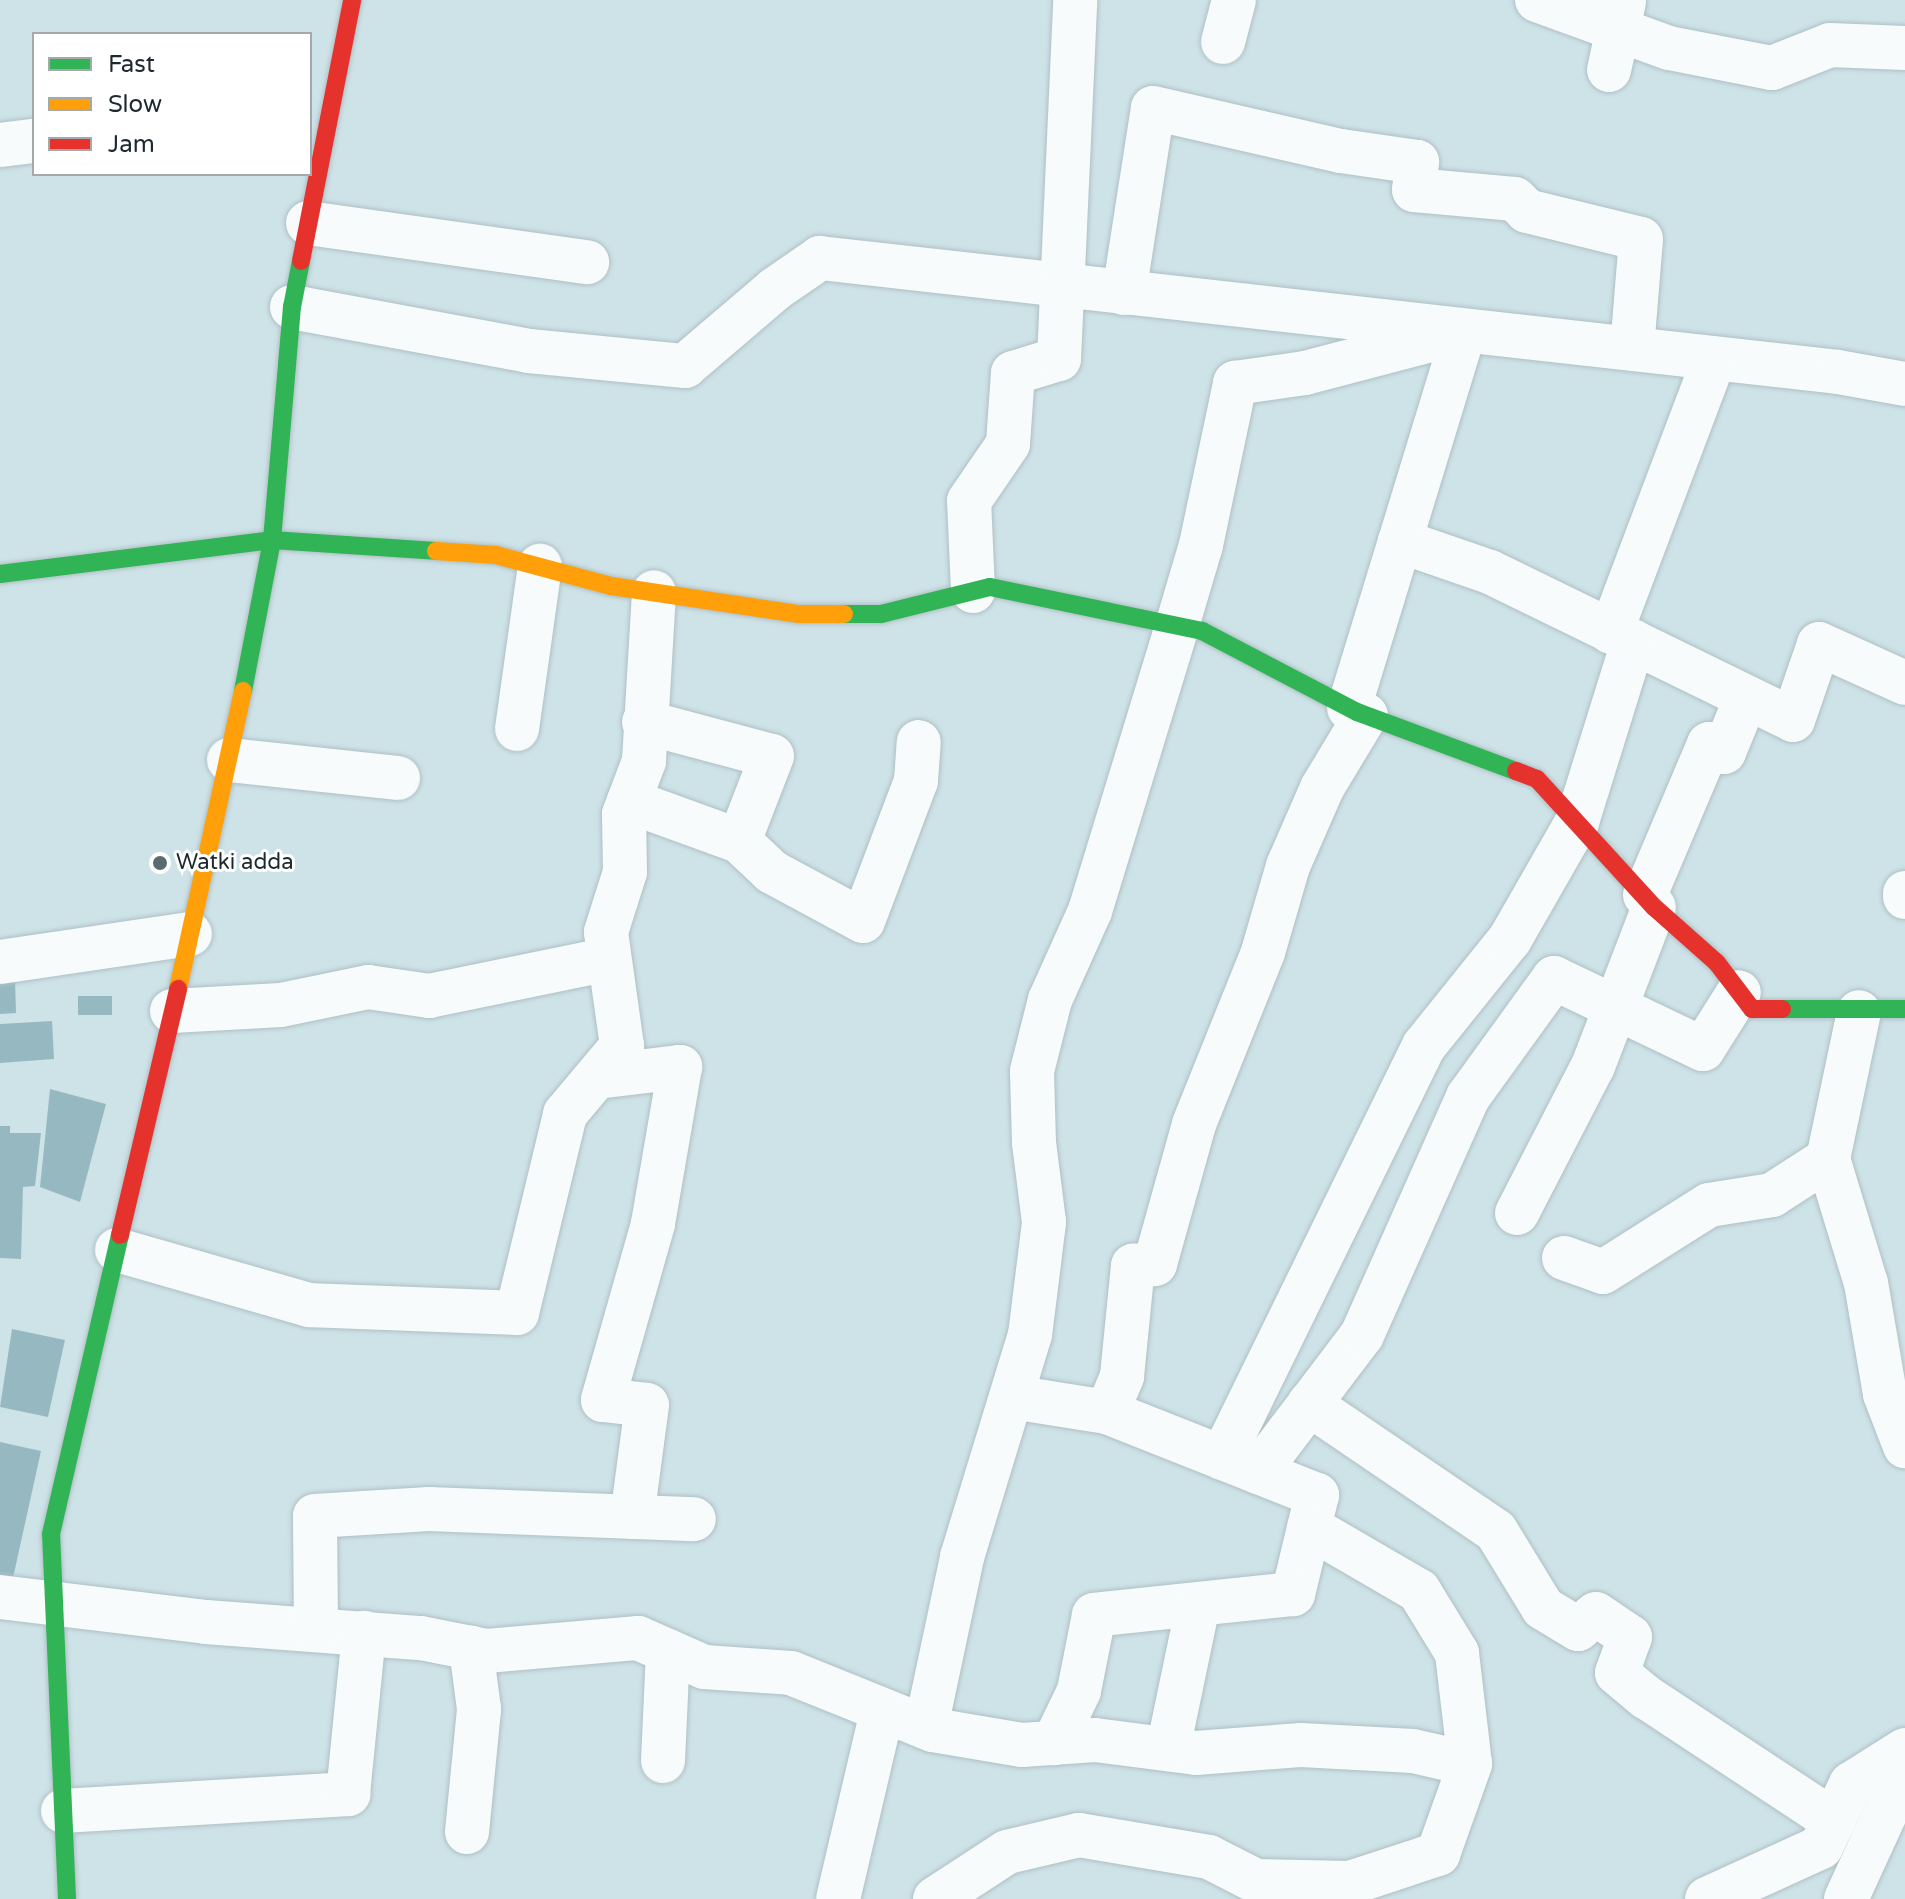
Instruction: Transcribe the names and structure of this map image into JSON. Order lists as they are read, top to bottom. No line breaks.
{"places":["Watki adda"],"legend":["Fast","Slow","Jam"]}
